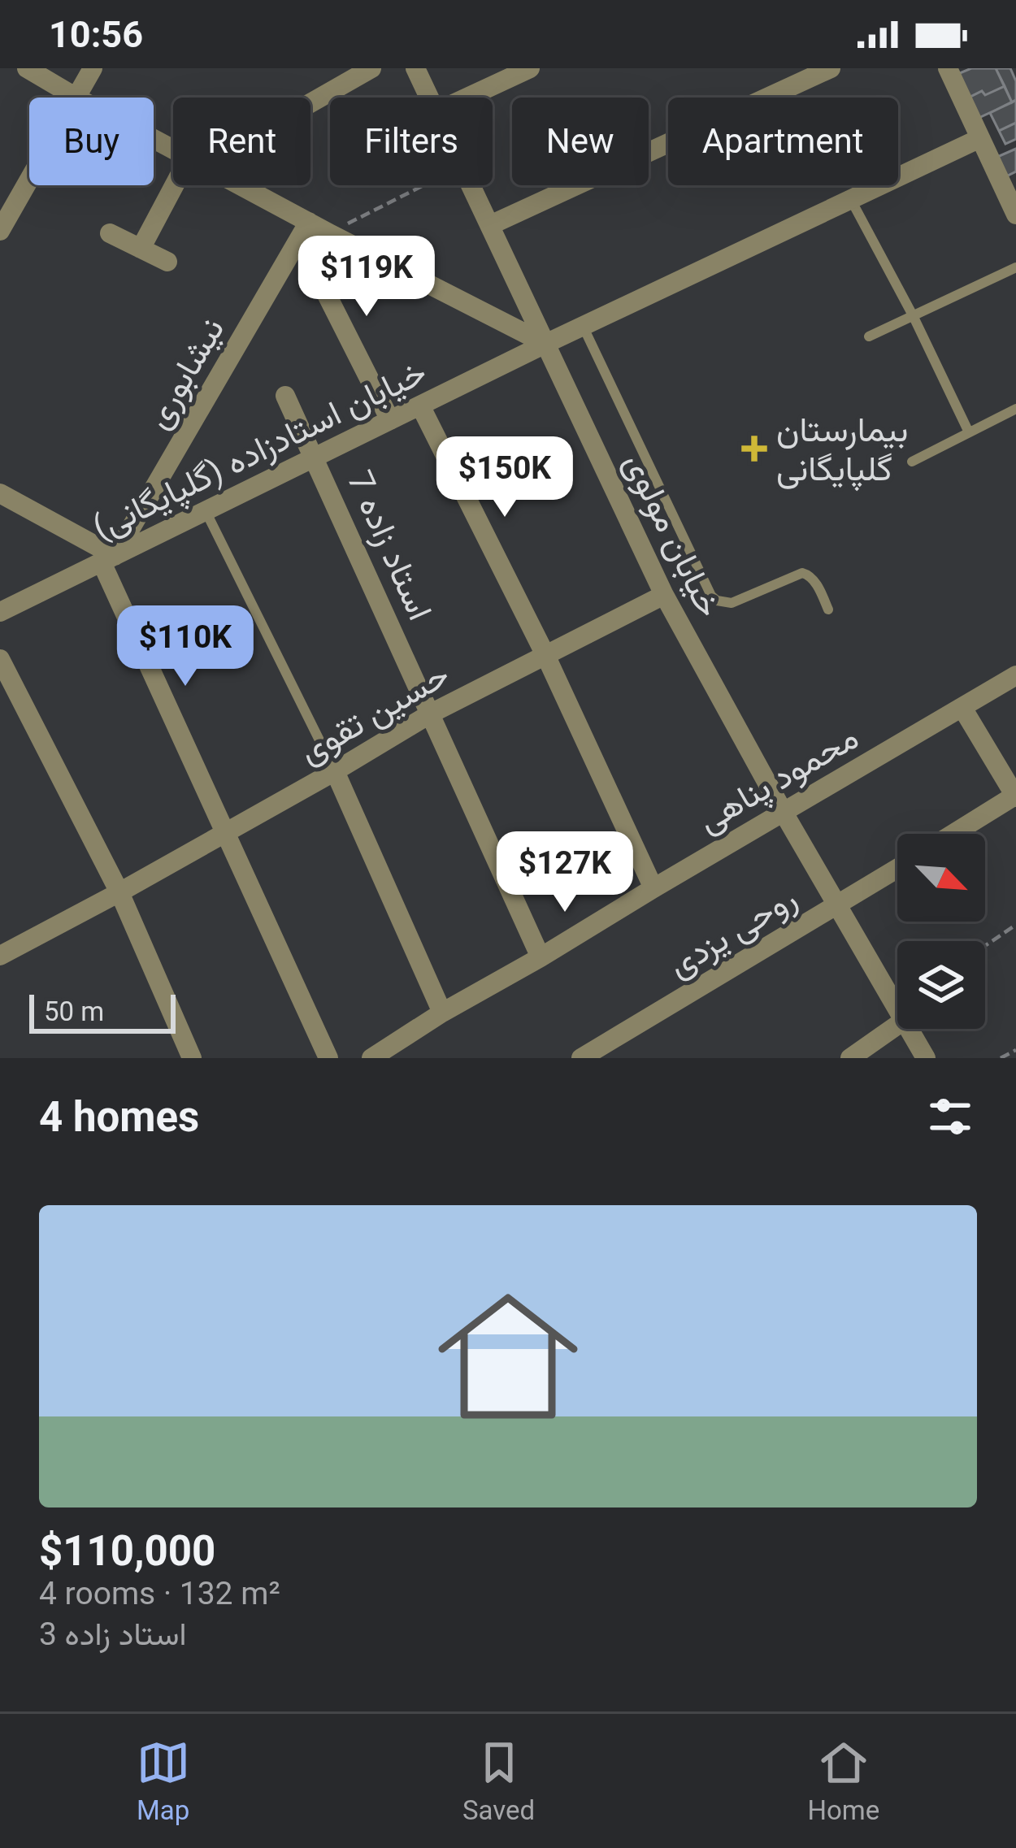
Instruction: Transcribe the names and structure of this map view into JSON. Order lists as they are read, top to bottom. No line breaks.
{"streets":{"street":["نیشابوری","خیابان استادزاده (گلپایگانی)","خیابان مولوی","استاد زاده 7","حسین تقوی","محمود پناهی","روحی یزدی"]},"crossings":[["نیشابوری","خیابان استادزاده (گلپایگانی)"],["خیابان استادزاده (گلپایگانی)","خیابان مولوی"],["خیابان استادزاده (گلپایگانی)","استاد زاده 7"],["خیابان مولوی","حسین تقوی"],["خیابان مولوی","محمود پناهی"],["خیابان مولوی","روحی یزدی"],["استاد زاده 7","حسین تقوی"],["استاد زاده 7","محمود پناهی"]],"places":{"health":["بیمارستان گلپایگانی"]},"scale_bar":"50 m","north":"bottom right","page":{"status":"10:56","chip":["Buy","Rent","Filters","New","Apartment"],"price":["$119K","$150K","$110K","$127K"],"scale":"50 m","heading":"4 homes","list":[{"name":"$110,000","note":"4 rooms · 132 m² · استاد زاده 3"}],"tabs":["Map","Saved","Home"]}}
